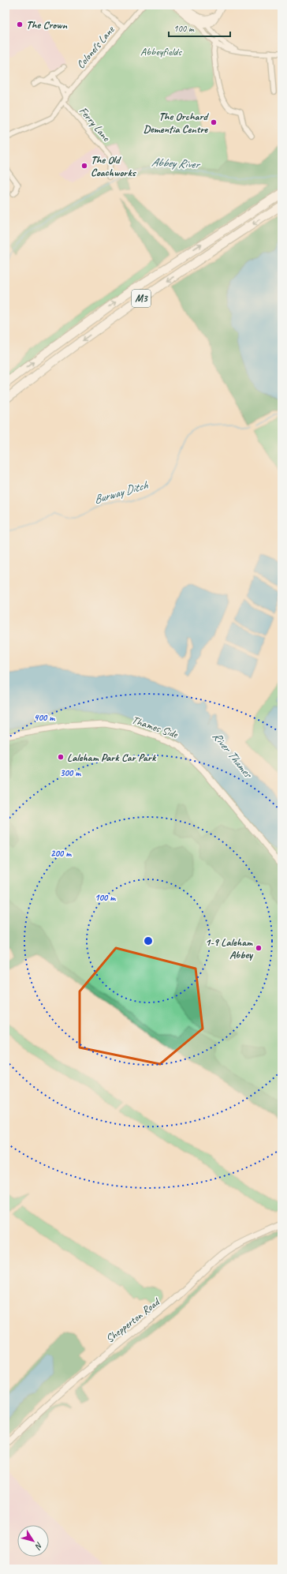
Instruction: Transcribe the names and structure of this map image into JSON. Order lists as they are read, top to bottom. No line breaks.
{"streets":{"highway":["M3"],"main road":["Shepperton Road"],"street":["Colonel's Lane","Ferry Lane","Thames Side"]},"crossings":[["Colonel's Lane","Ferry Lane"]],"water":["Abbey River","Burway Ditch","River Thames"],"parks":["Abbeyfields"],"places":["The Crown","The Orchard Dementia Centre","The Old Coachworks","Laleham Park Car Park","1-9 Laleham Abbey"],"scale_bar":"100 m","north":"bottom right","rings":["400 m","300 m","200 m","100 m"]}
